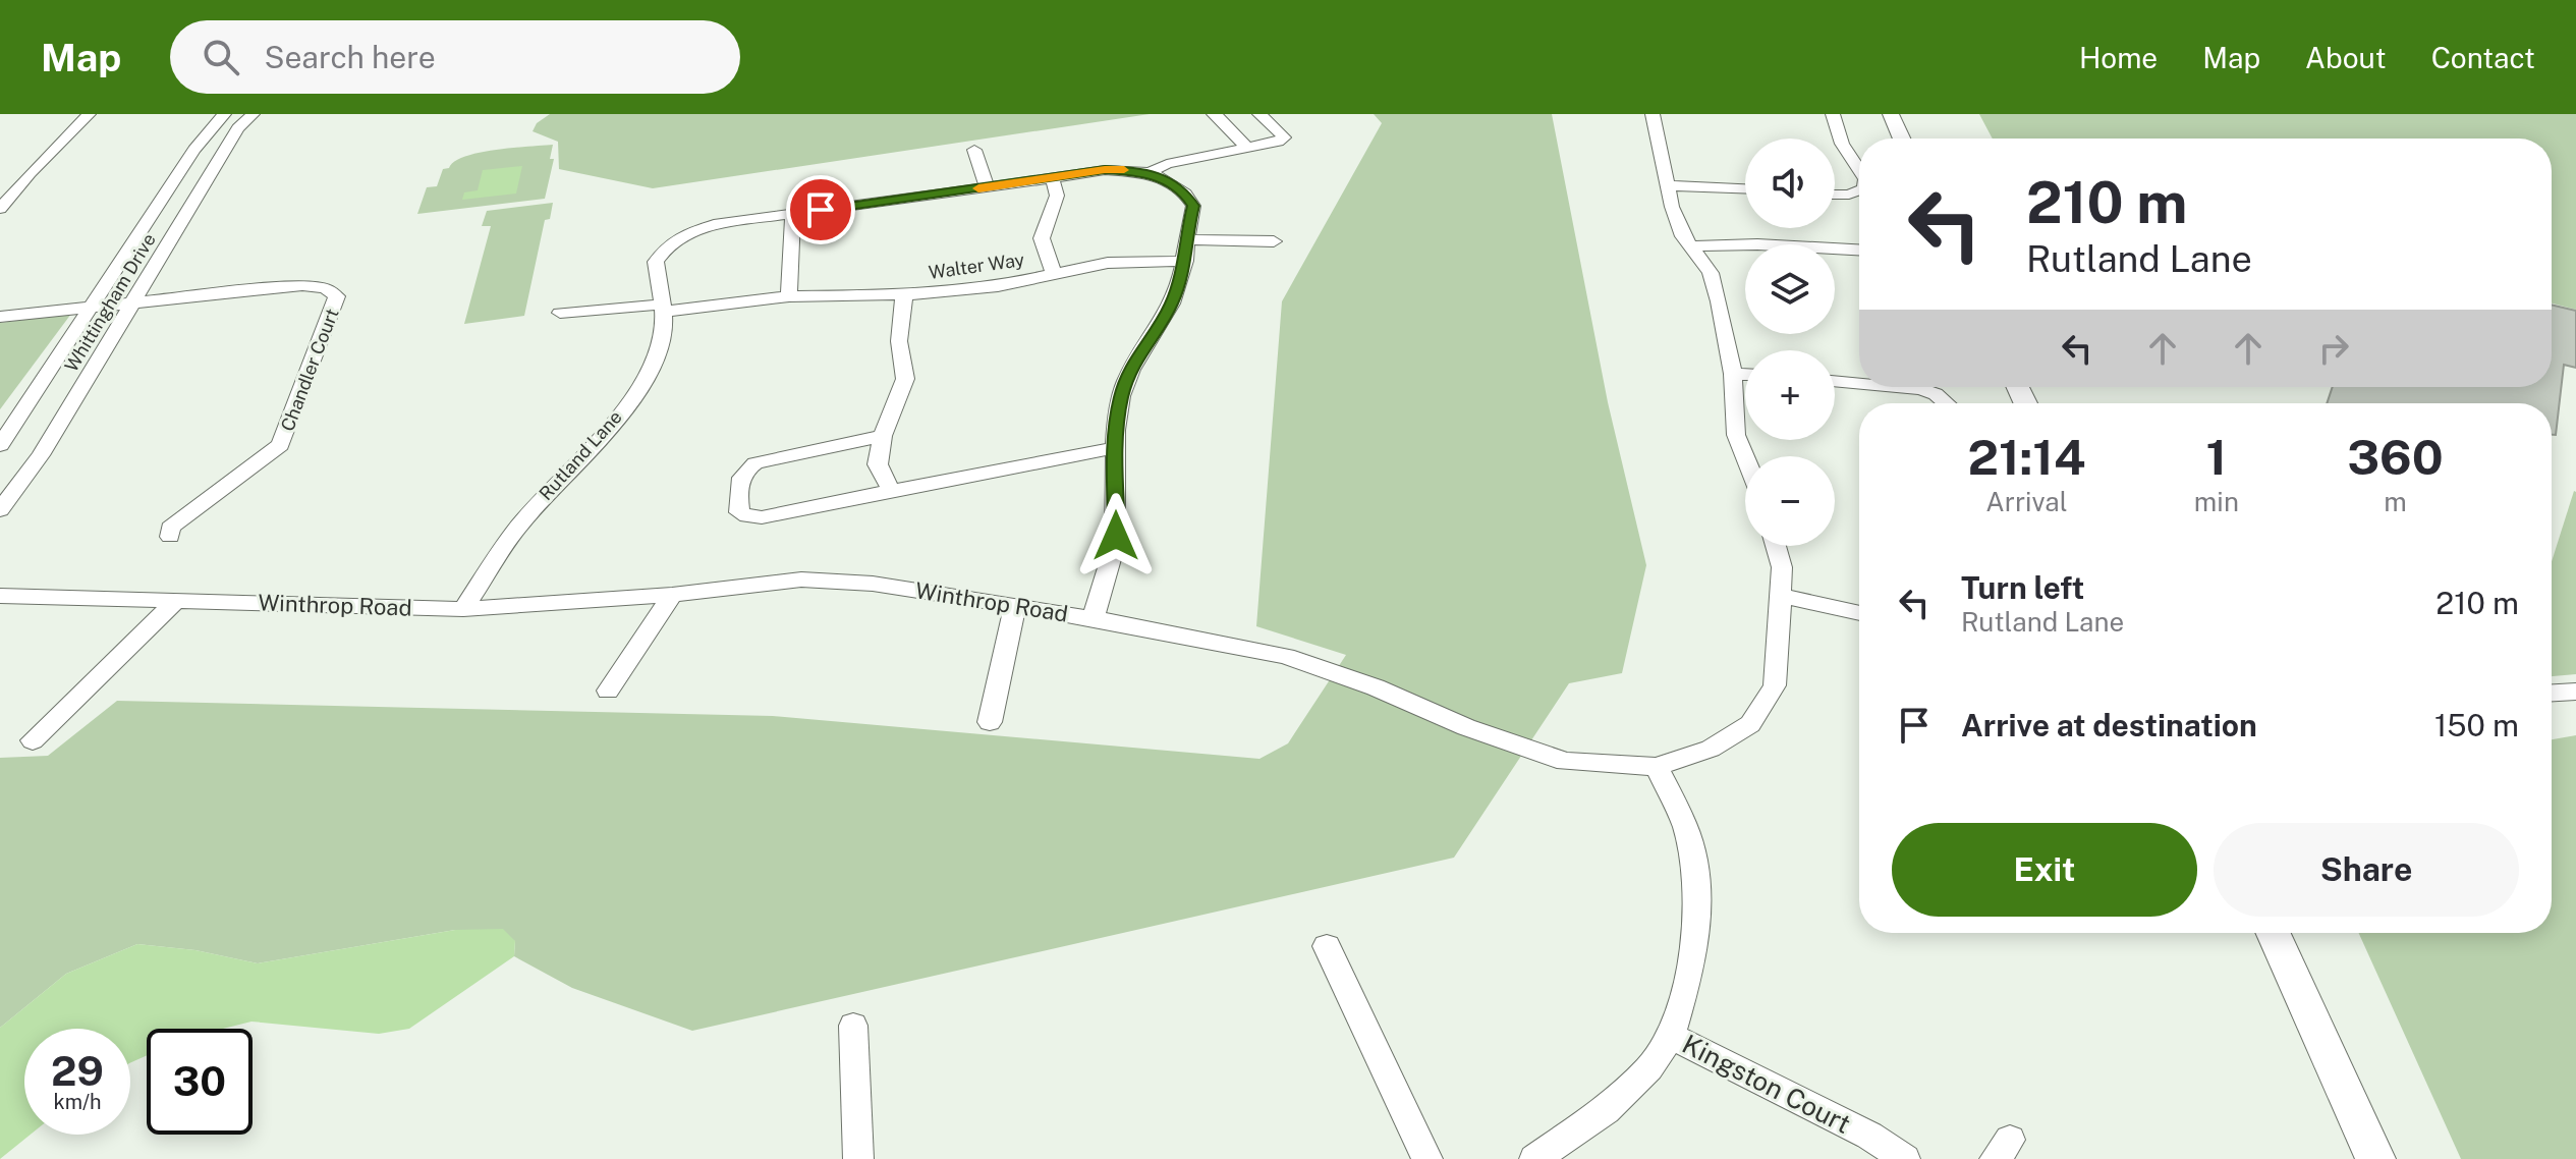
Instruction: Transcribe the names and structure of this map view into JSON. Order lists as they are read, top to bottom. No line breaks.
{"streets":{"street":["Walter Way","Whittingham Drive","Chandler Court","Rutland Lane","Winthrop Road","Kingston Court"]},"crossings":[["Walter Way","Rutland Lane"],["Whittingham Drive","Chandler Court"],["Rutland Lane","Winthrop Road"]],"page":{"header":"Map","search":"Search here","nav":["Home","Map","About","Contact"],"map_buttons":["+","−"],"turn":["210 m","Rutland Lane"],"eta":["21:14","Arrival","1","min","360","m"],"list":[{"name":"Turn left","note":"Rutland Lane","value":"210 m"},{"name":"Arrive at destination","value":"150 m"}],"buttons":["Exit","Share"],"speed":"29 km/h","limit":"30"}}
